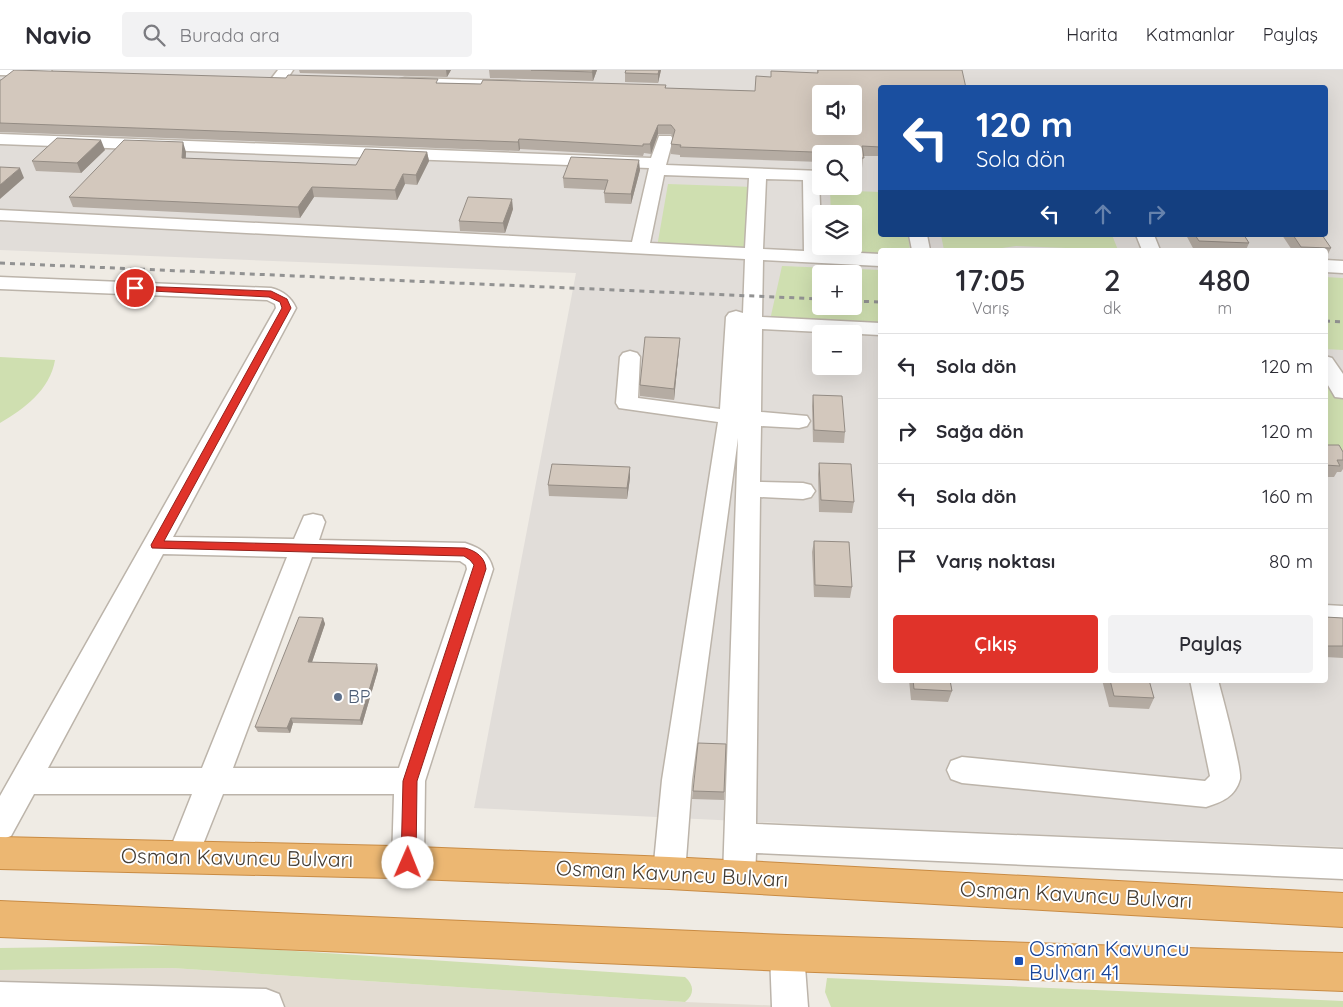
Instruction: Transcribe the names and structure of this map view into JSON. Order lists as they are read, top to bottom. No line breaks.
{"streets":{"highway":["Osman Kavuncu Bulvarı"]},"places":{"other":["BP"],"transit":["Osman Kavuncu Bulvarı 41"]},"page":{"header":"Navio","search":"Burada ara","nav":["Harita","Katmanlar","Paylaş"],"map_buttons":["+","−"],"turn":["120 m","Sola dön"],"eta":["17:05","Varış","2","dk","480","m"],"list":[{"name":"Sola dön","value":"120 m"},{"name":"Sağa dön","value":"120 m"},{"name":"Sola dön","value":"160 m"},{"name":"Varış noktası","value":"80 m"}],"buttons":["Çıkış","Paylaş"]}}
